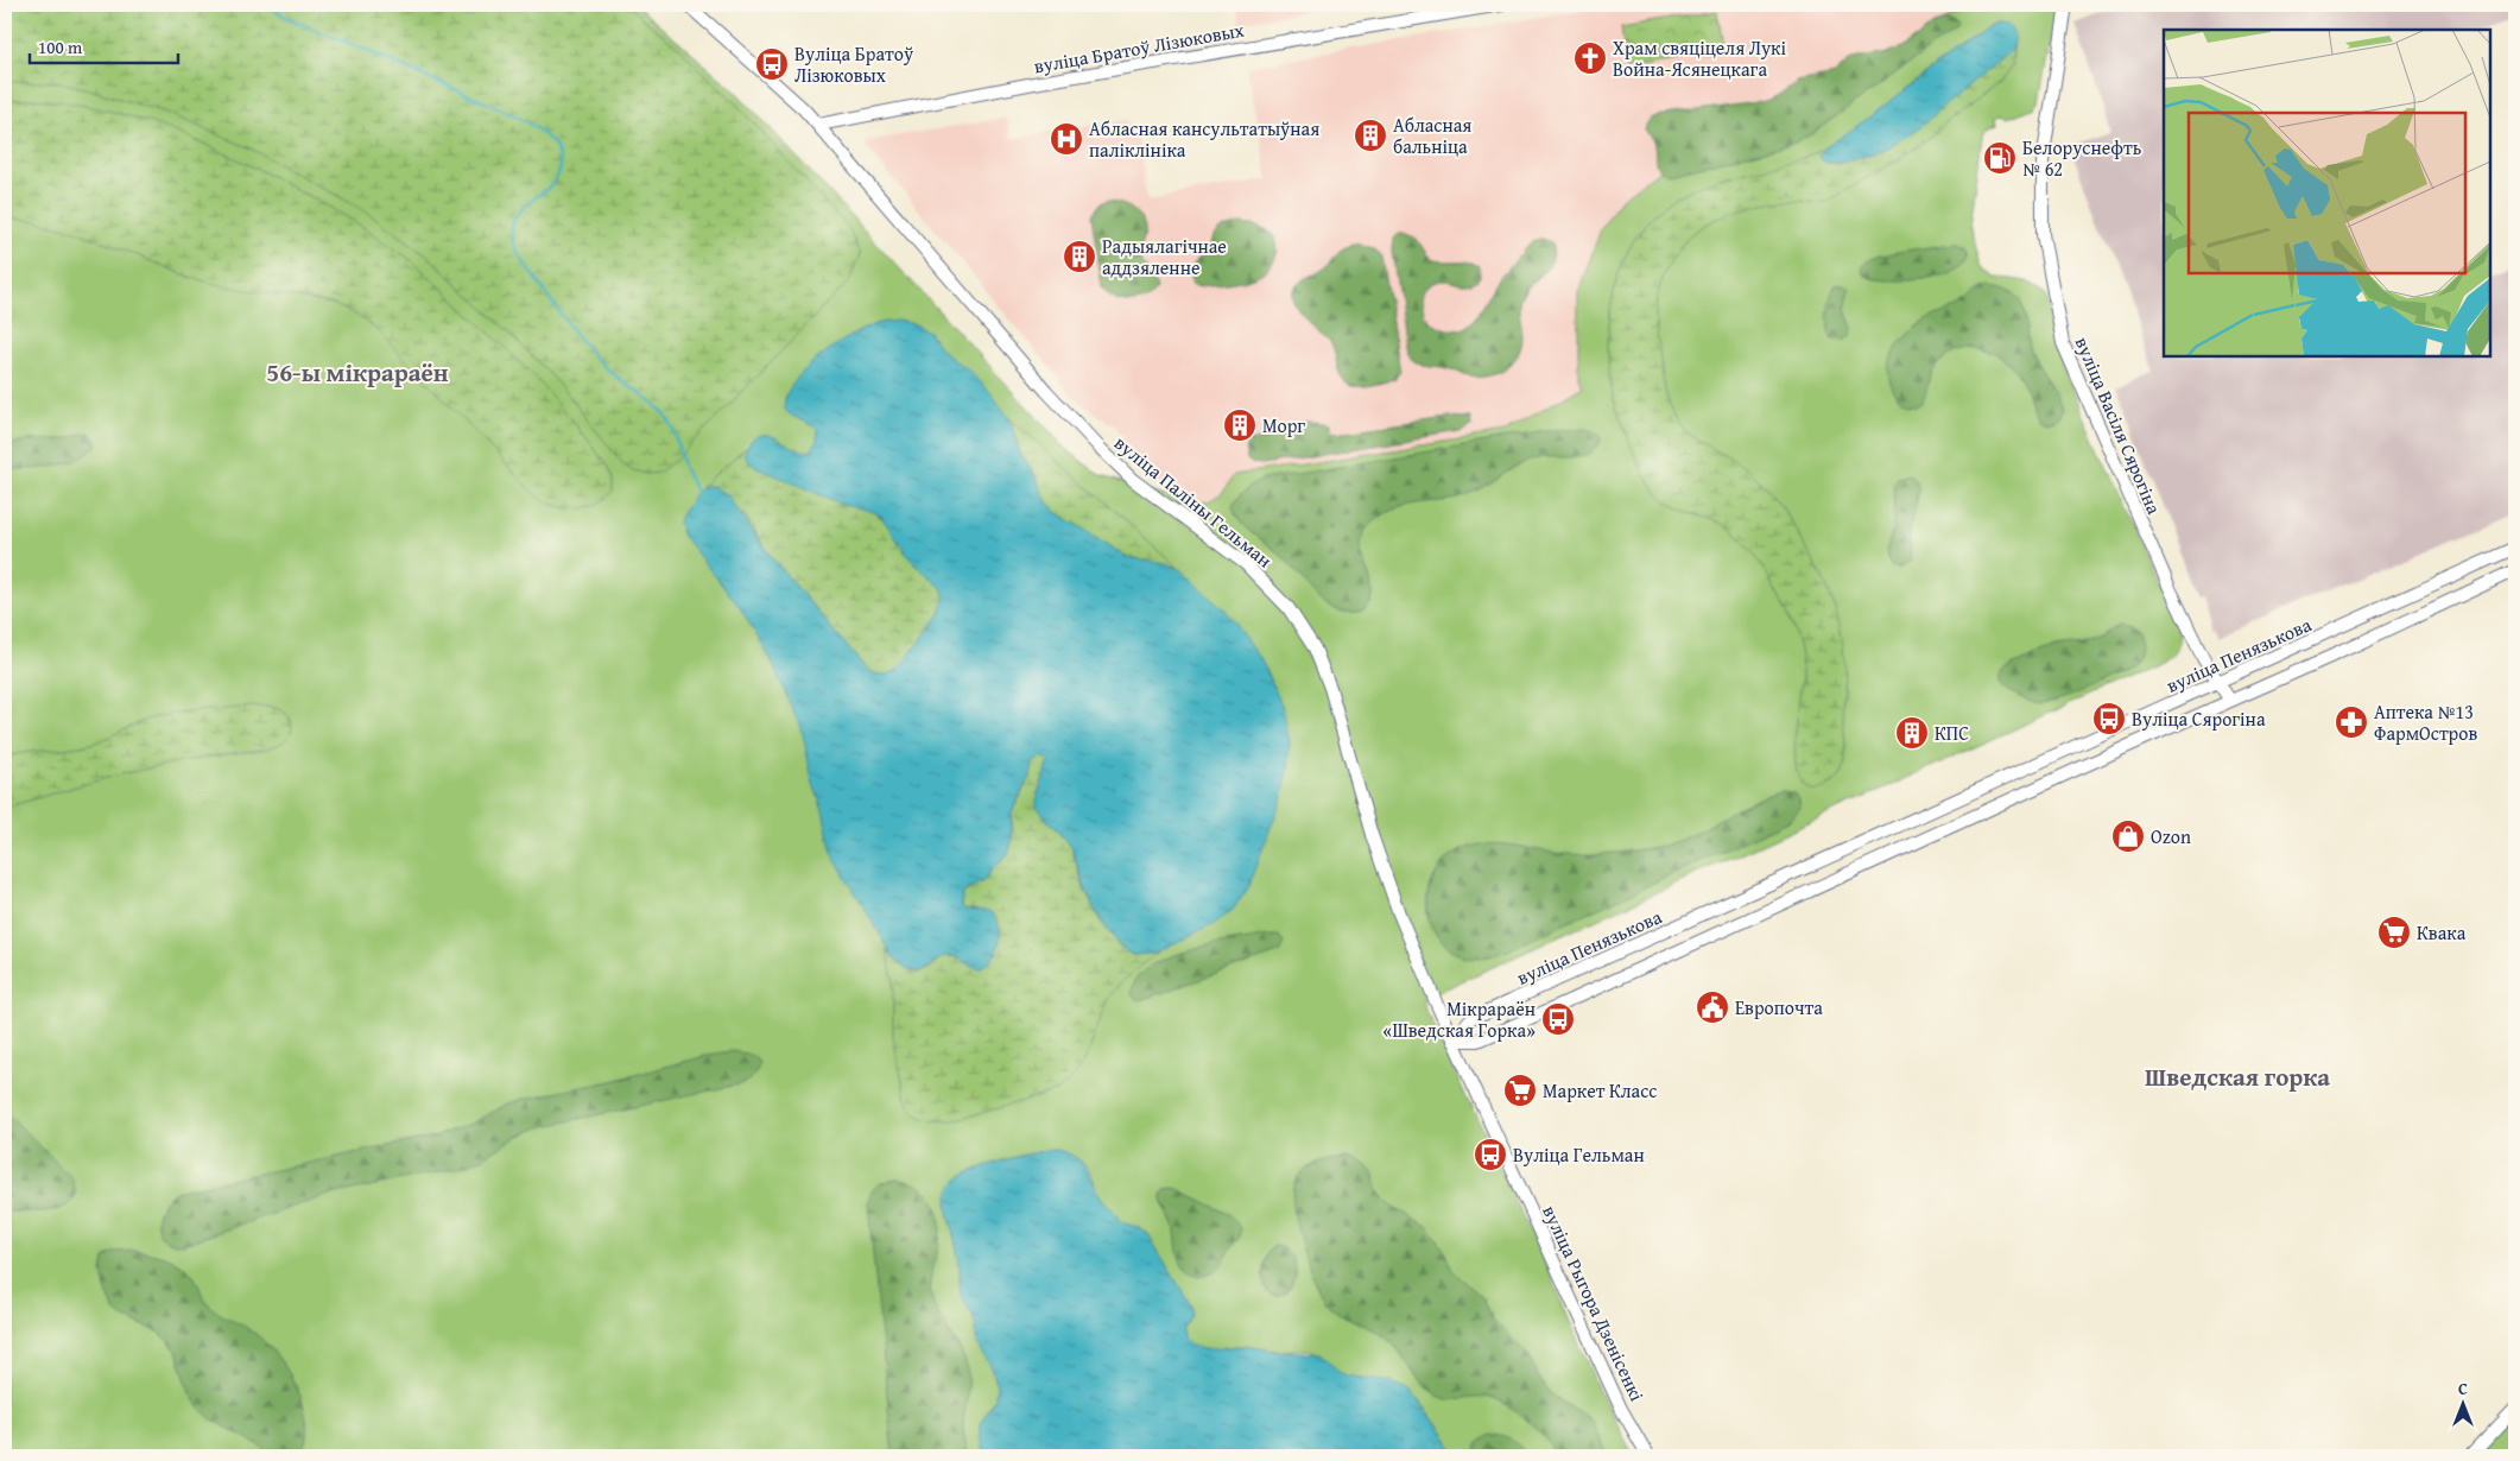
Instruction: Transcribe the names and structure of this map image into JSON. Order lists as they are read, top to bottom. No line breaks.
{"streets":{"street":["вуліца Братоў Лізюковых","вуліца Васіля Сярогіна","вуліца Паліны Гельман","вуліца Пенязькова","вуліца Рыгора Дзенісенкі"]},"crossings":[["вуліца Братоў Лізюковых","вуліца Паліны Гельман"],["вуліца Васіля Сярогіна","вуліца Пенязькова"],["вуліца Паліны Гельман","вуліца Пенязькова"],["вуліца Паліны Гельман","вуліца Рыгора Дзенісенкі"]],"districts":["56-ы мікрараён","Шведская горка"],"places":{"church":["Храм свяціцеля Лукі Война-Ясянецкага"],"bus stop":["Вуліца Братоў Лізюковых","Вуліца Сярогіна","Мікрараён «Шведская Горка»","Вуліца Гельман"],"building":["Абласная бальніца","Радыялагічнае аддзяленне","Морг","КПС"],"hospital":["Абласная кансультатыўная паліклініка"],"fuel station":["Белоруснефть № 62"],"pharmacy":["Аптека №13 ФармОстров"],"shop":["Ozon"],"supermarket":["Квака","Маркет Класс"],"public building":["Европочта"]},"scale_bar":"100 m","north":"top"}
